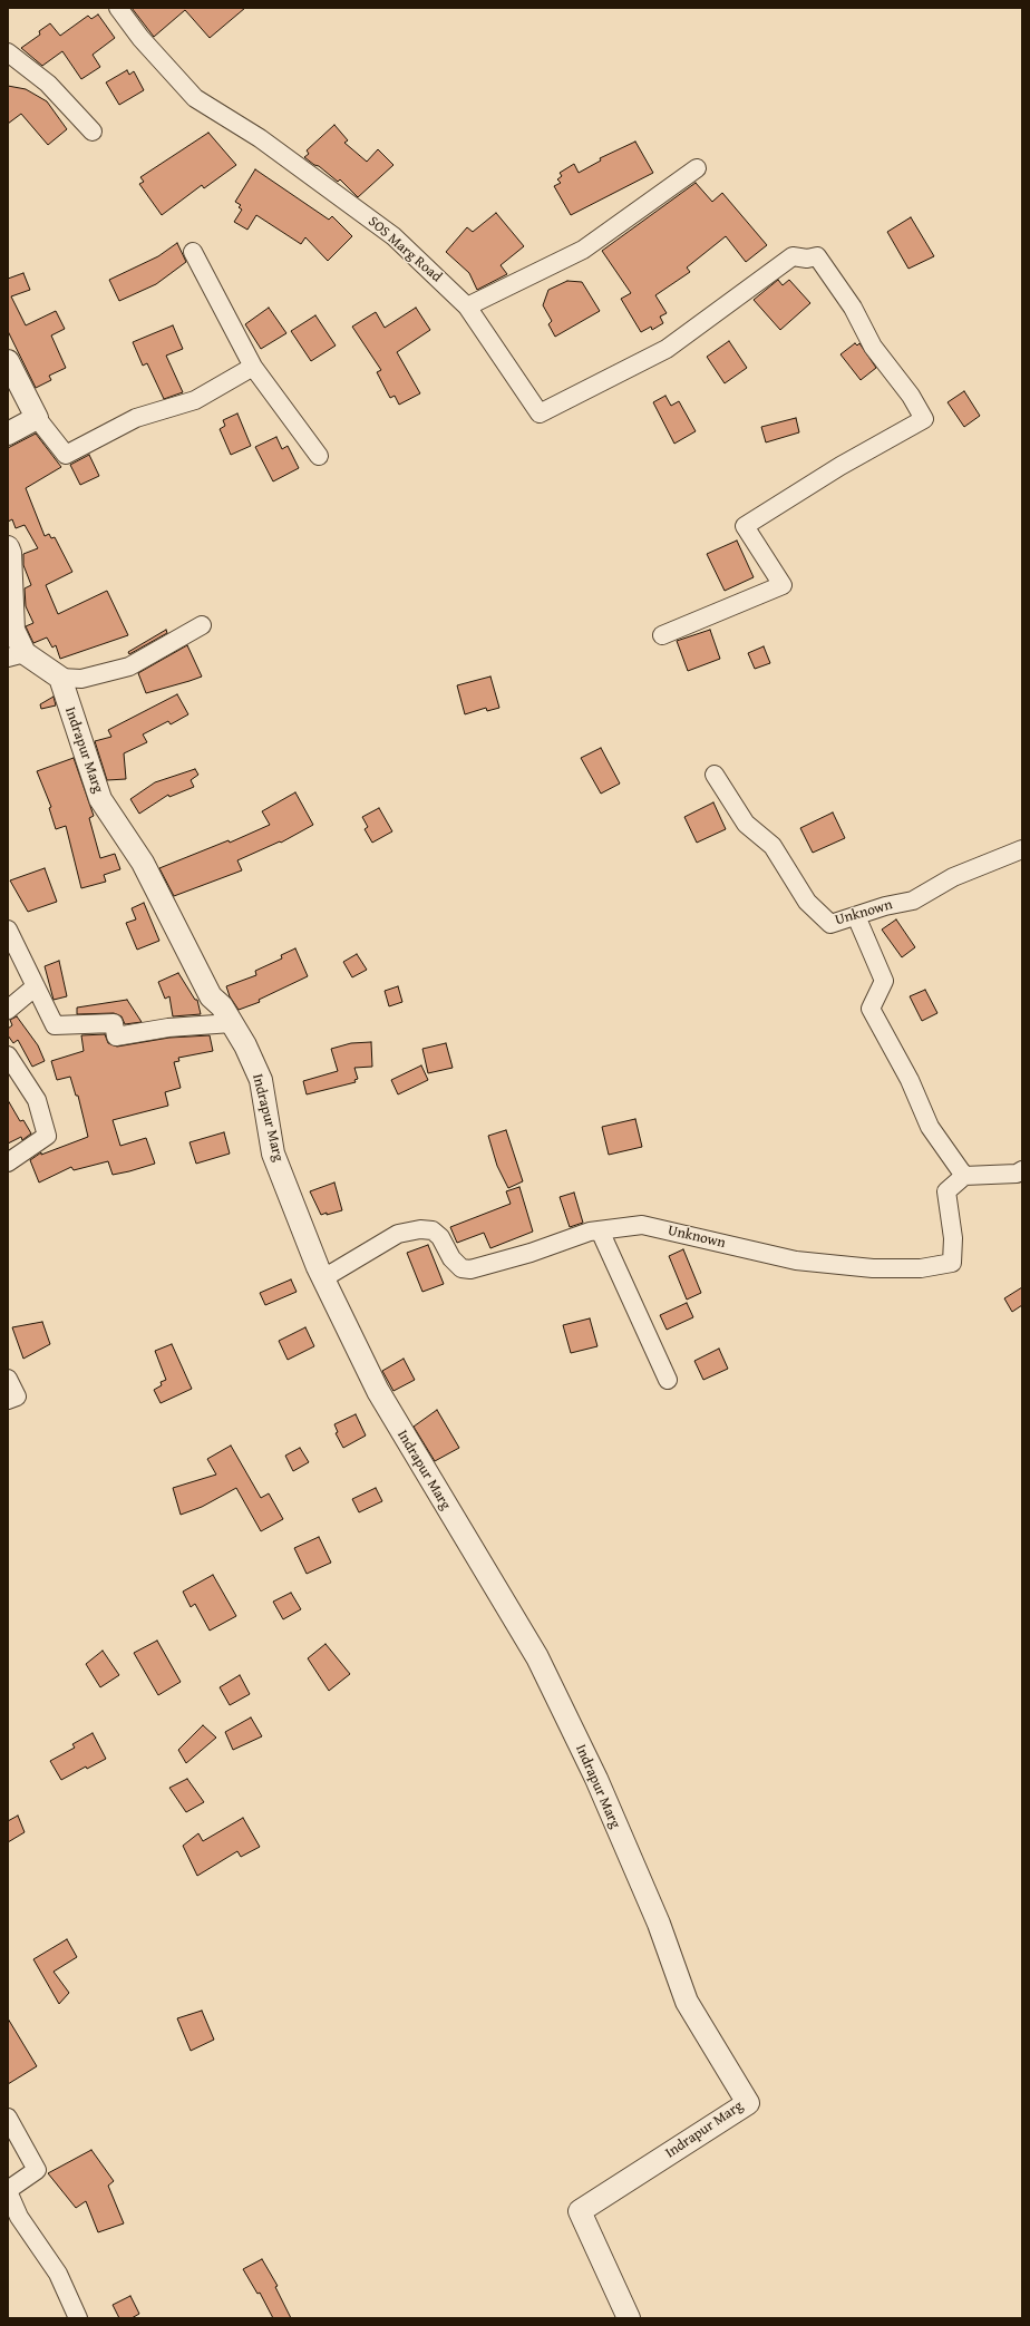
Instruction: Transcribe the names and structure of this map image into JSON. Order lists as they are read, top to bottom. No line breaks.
{"streets":{"street":["SOS Marg Road","Indrapur Marg","Unknown"]},"crossings":[["Indrapur Marg","Unknown"]]}
